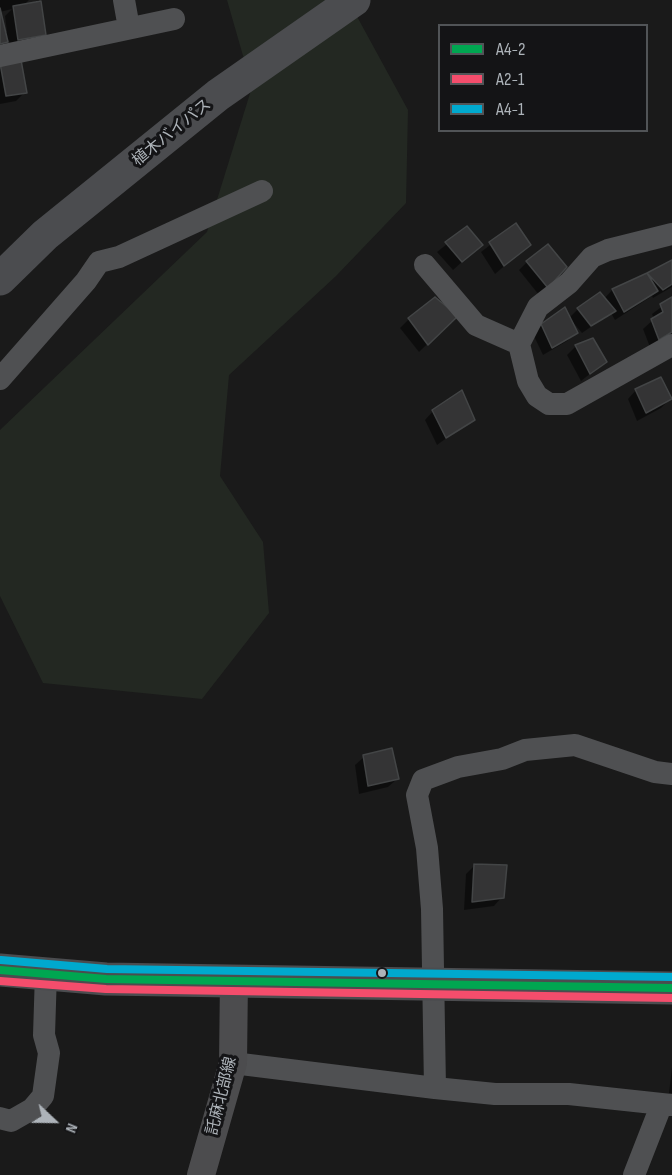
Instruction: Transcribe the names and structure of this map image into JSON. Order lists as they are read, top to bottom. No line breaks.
{"streets":{"highway":["植木バイパス"],"main road":["託麻北部線"]},"lines":["transit line A4-1","transit line A4-2","transit line A2-1"],"legend":["A4-2","A2-1","A4-1"],"north":"right"}
